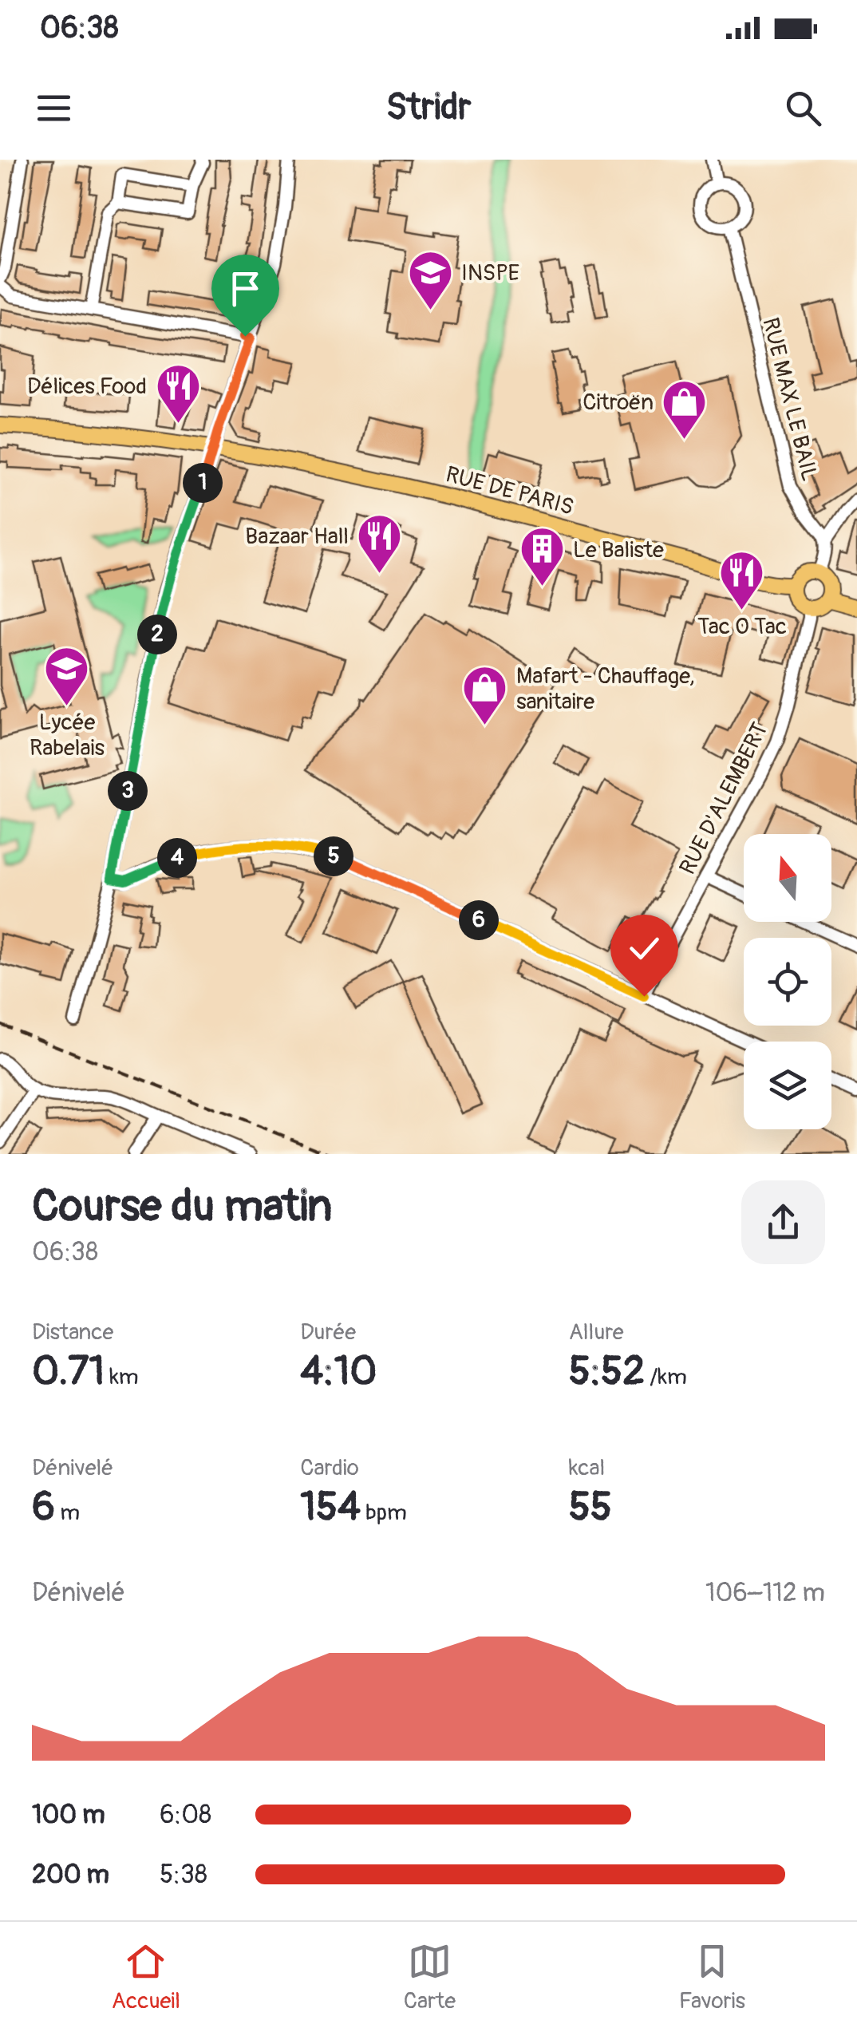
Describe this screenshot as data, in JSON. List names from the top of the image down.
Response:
{
  "streets": {
    "main road": ["RUE DE PARIS"],
    "street": ["RUE MAX LE BAIL", "RUE D'ALEMBERT"]
  },
  "crossings": [
    ["RUE DE PARIS", "RUE D'ALEMBERT"]
  ],
  "places": {
    "school or university": ["INSPE", "Lycée Rabelais"],
    "restaurant": ["Délices Food", "Bazaar Hall", "Tac O Tac"],
    "shop": ["Citroën", "Mafart - Chauffage, sanitaire"],
    "building": ["Le Baliste"]
  },
  "north": "top",
  "page": {
    "status": "06:38",
    "header": "Stridr",
    "pins": [
      "1",
      "2",
      "3",
      "5",
      "4",
      "6"
    ],
    "heading": ["Course du matin", "06:38"],
    "stats": [
      ["Distance", "0.71 km"],
      ["Durée", "4:10"],
      ["Allure", "5:52 /km"],
      ["Dénivelé", "6 m"],
      ["Cardio", "154 bpm"],
      ["kcal", "55"]
    ],
    "chart": ["Dénivelé", "106–112 m"],
    "list": [
      {
        "name": "100 m",
        "note": "6:08"
      },
      {
        "name": "200 m",
        "note": "5:38"
      }
    ],
    "tabs": ["Accueil", "Carte", "Favoris"]
  }
}
